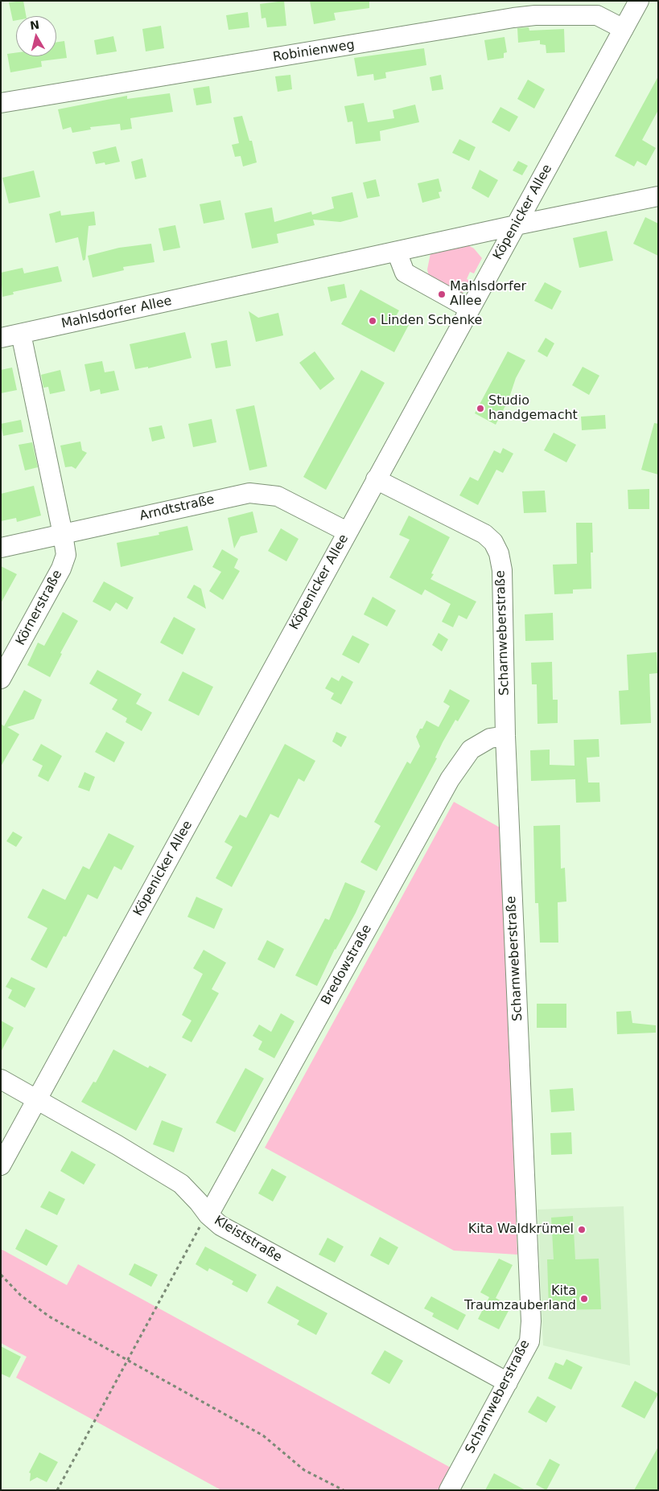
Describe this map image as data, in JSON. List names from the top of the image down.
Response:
{
  "streets": {
    "street": [
      "Robinienweg",
      "Köpenicker Allee",
      "Mahlsdorfer Allee",
      "Arndtstraße",
      "Körnerstraße",
      "Scharnweberstraße",
      "Bredowstraße",
      "Kleiststraße"
    ]
  },
  "crossings": [
    ["Robinienweg", "Köpenicker Allee"],
    ["Köpenicker Allee", "Mahlsdorfer Allee"],
    ["Köpenicker Allee", "Arndtstraße"],
    ["Köpenicker Allee", "Scharnweberstraße"],
    ["Köpenicker Allee", "Kleiststraße"],
    ["Mahlsdorfer Allee", "Körnerstraße"],
    ["Arndtstraße", "Körnerstraße"],
    ["Scharnweberstraße", "Bredowstraße"],
    ["Scharnweberstraße", "Kleiststraße"],
    ["Bredowstraße", "Kleiststraße"]
  ],
  "places": [
    "Mahlsdorfer Allee",
    "Linden Schenke",
    "Studio handgemacht",
    "Kita Waldkrümel",
    "Kita Traumzauberland"
  ],
  "north": "top"
}
